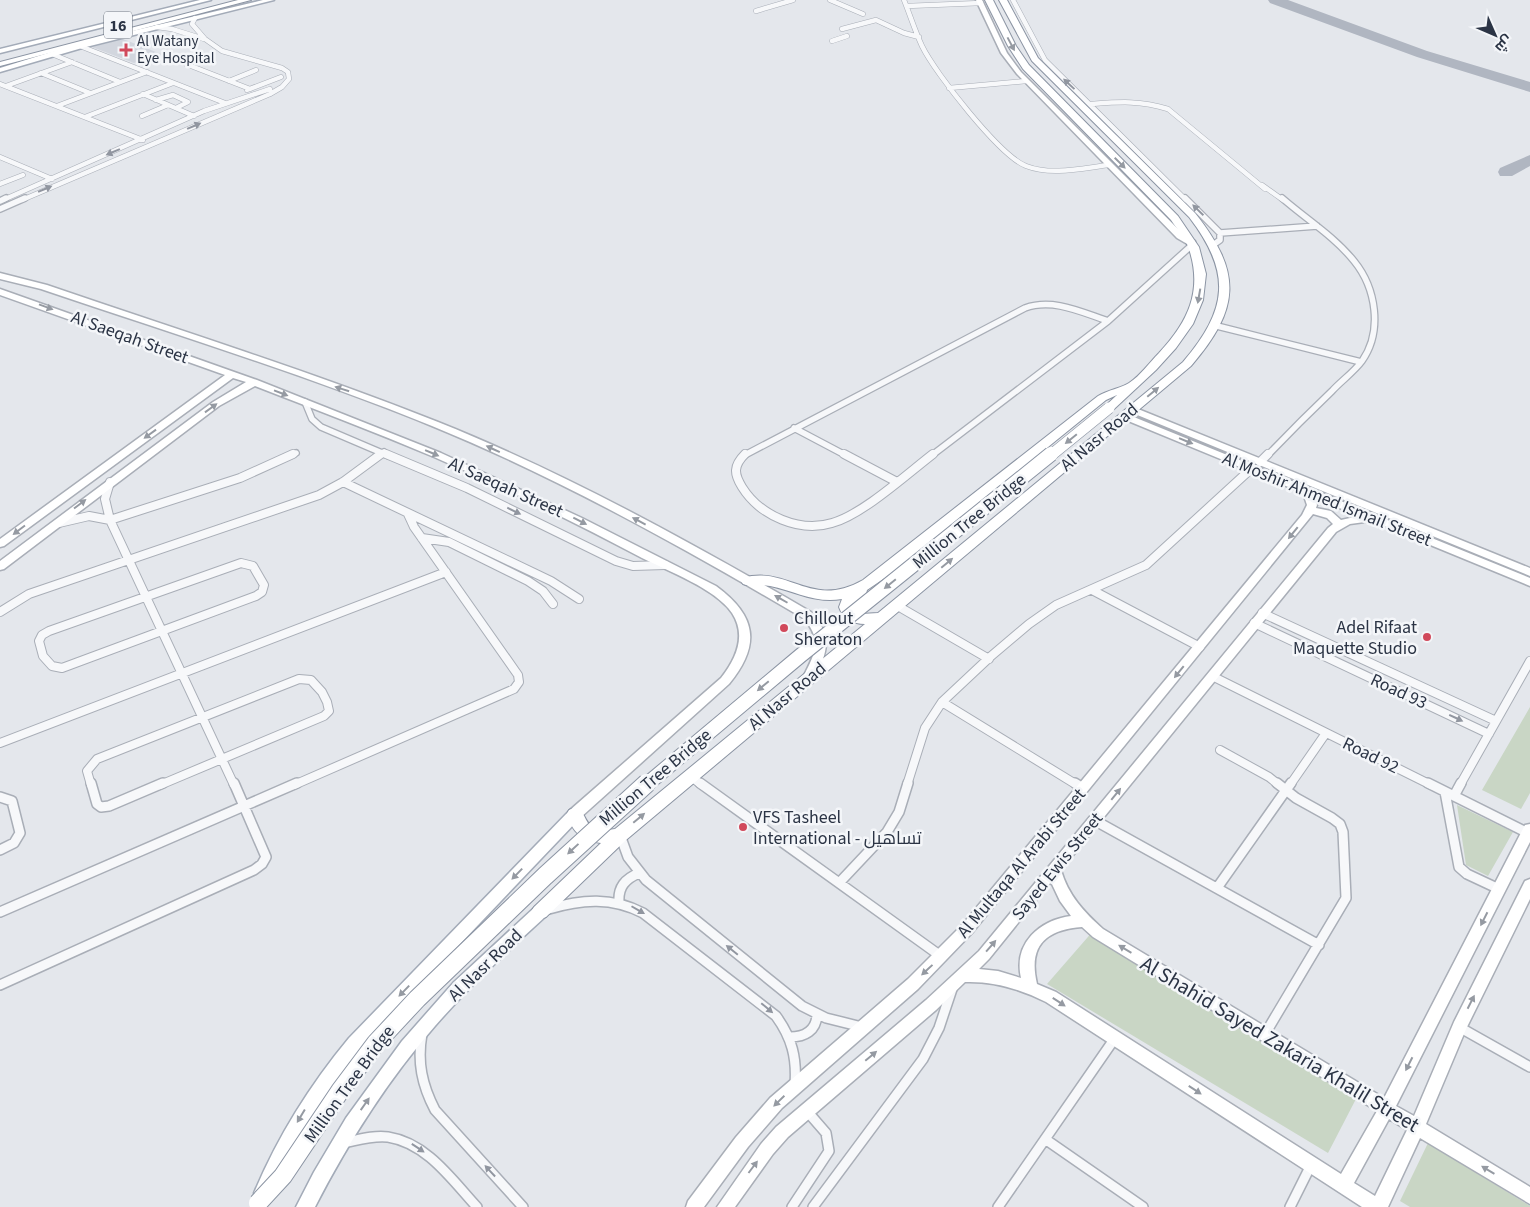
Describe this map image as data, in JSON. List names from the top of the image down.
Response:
{
  "streets": {
    "highway": ["16", "Al Nasr Road", "Million Tree Bridge"],
    "street": [
      "Al Saeqah Street",
      "Al Moshir Ahmed Ismail Street",
      "Road 93",
      "Road 92",
      "Al Multaqa Al Arabi Street",
      "Sayed Ewis Street",
      "Al Shahid Sayed Zakaria Khalil Street"
    ]
  },
  "crossings": [
    ["Al Saeqah Street", "Al Nasr Road"],
    ["Al Nasr Road", "Al Moshir Ahmed Ismail Street"],
    ["Al Nasr Road", "Million Tree Bridge"],
    ["Road 93", "Sayed Ewis Street"],
    ["Road 92", "Sayed Ewis Street"],
    ["Sayed Ewis Street", "Al Shahid Sayed Zakaria Khalil Street"]
  ],
  "one_way": ["Million Tree Bridge"],
  "places": {
    "health": ["Al Watany Eye Hospital"],
    "other": ["Chillout Sheraton", "Adel Rifaat Maquette Studio", "VFS Tasheel International - تساهيل"]
  },
  "north": "bottom right"
}
